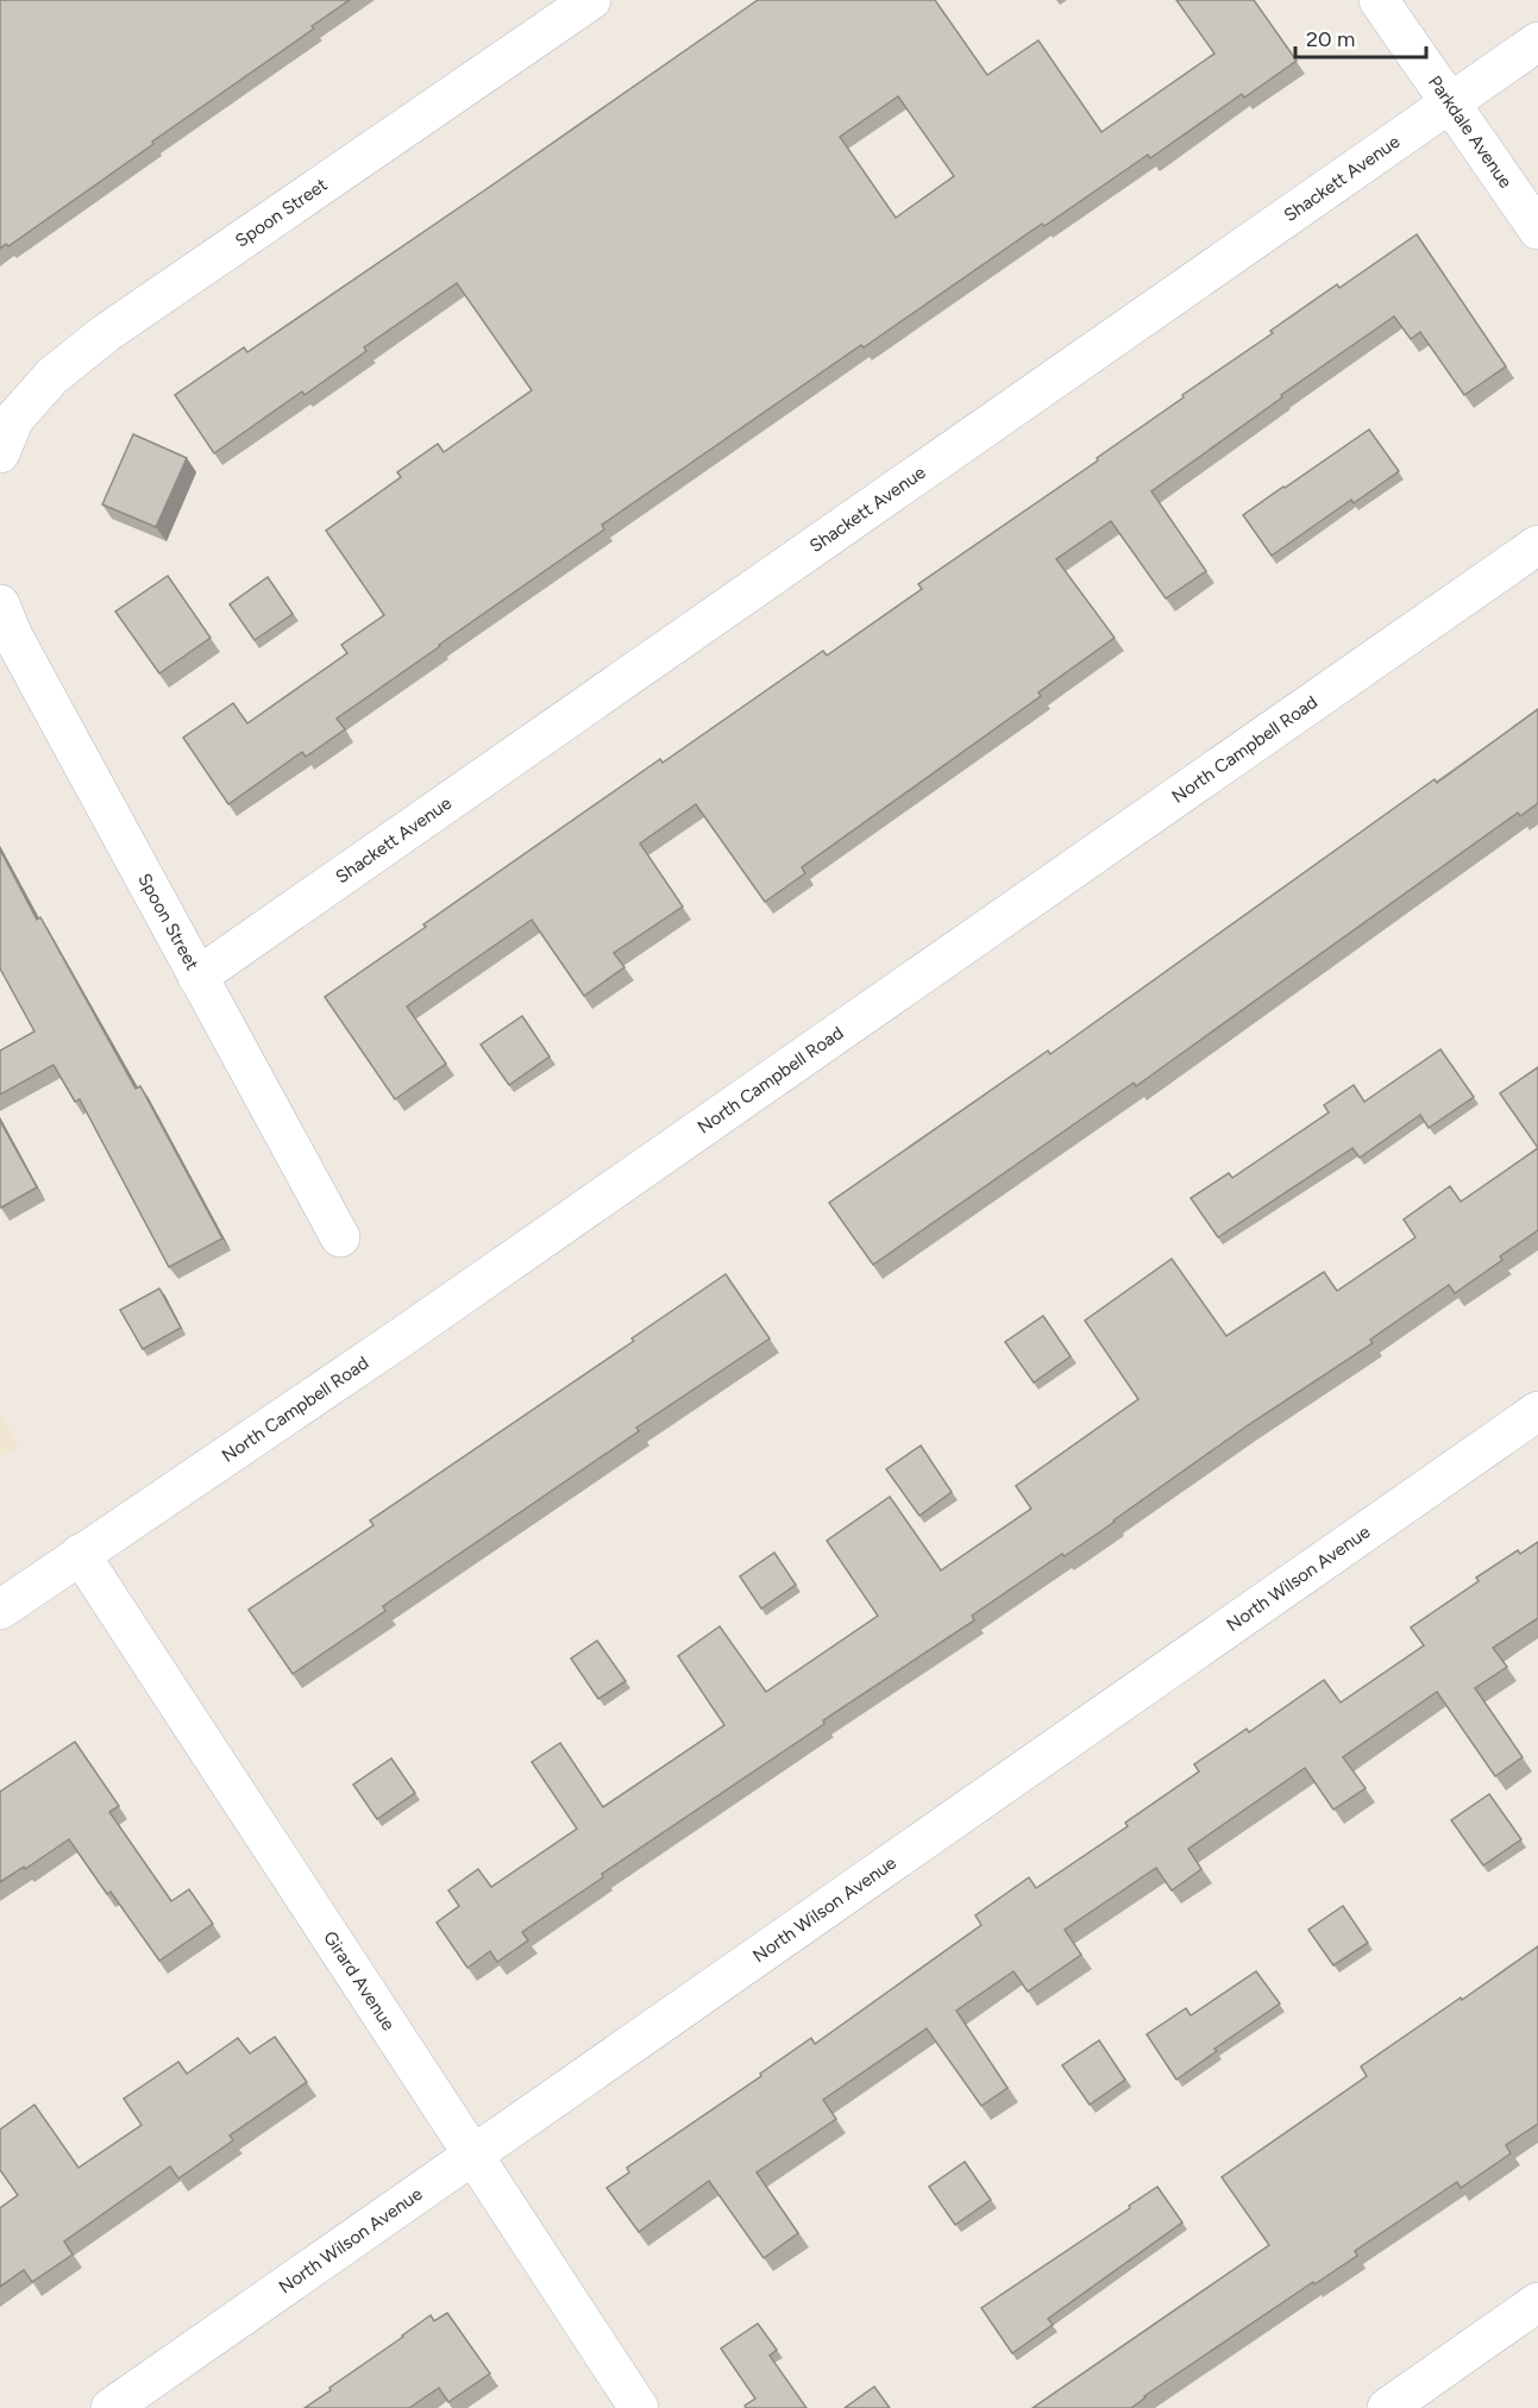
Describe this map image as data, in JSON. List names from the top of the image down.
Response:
{
  "streets": {
    "street": [
      "Parkdale Avenue",
      "Shackett Avenue",
      "Spoon Street",
      "North Campbell Road",
      "North Wilson Avenue",
      "Girard Avenue"
    ]
  },
  "crossings": [
    ["Parkdale Avenue", "Shackett Avenue"],
    ["Shackett Avenue", "Spoon Street"],
    ["North Campbell Road", "Girard Avenue"],
    ["North Wilson Avenue", "Girard Avenue"]
  ],
  "scale_bar": "20 m"
}
